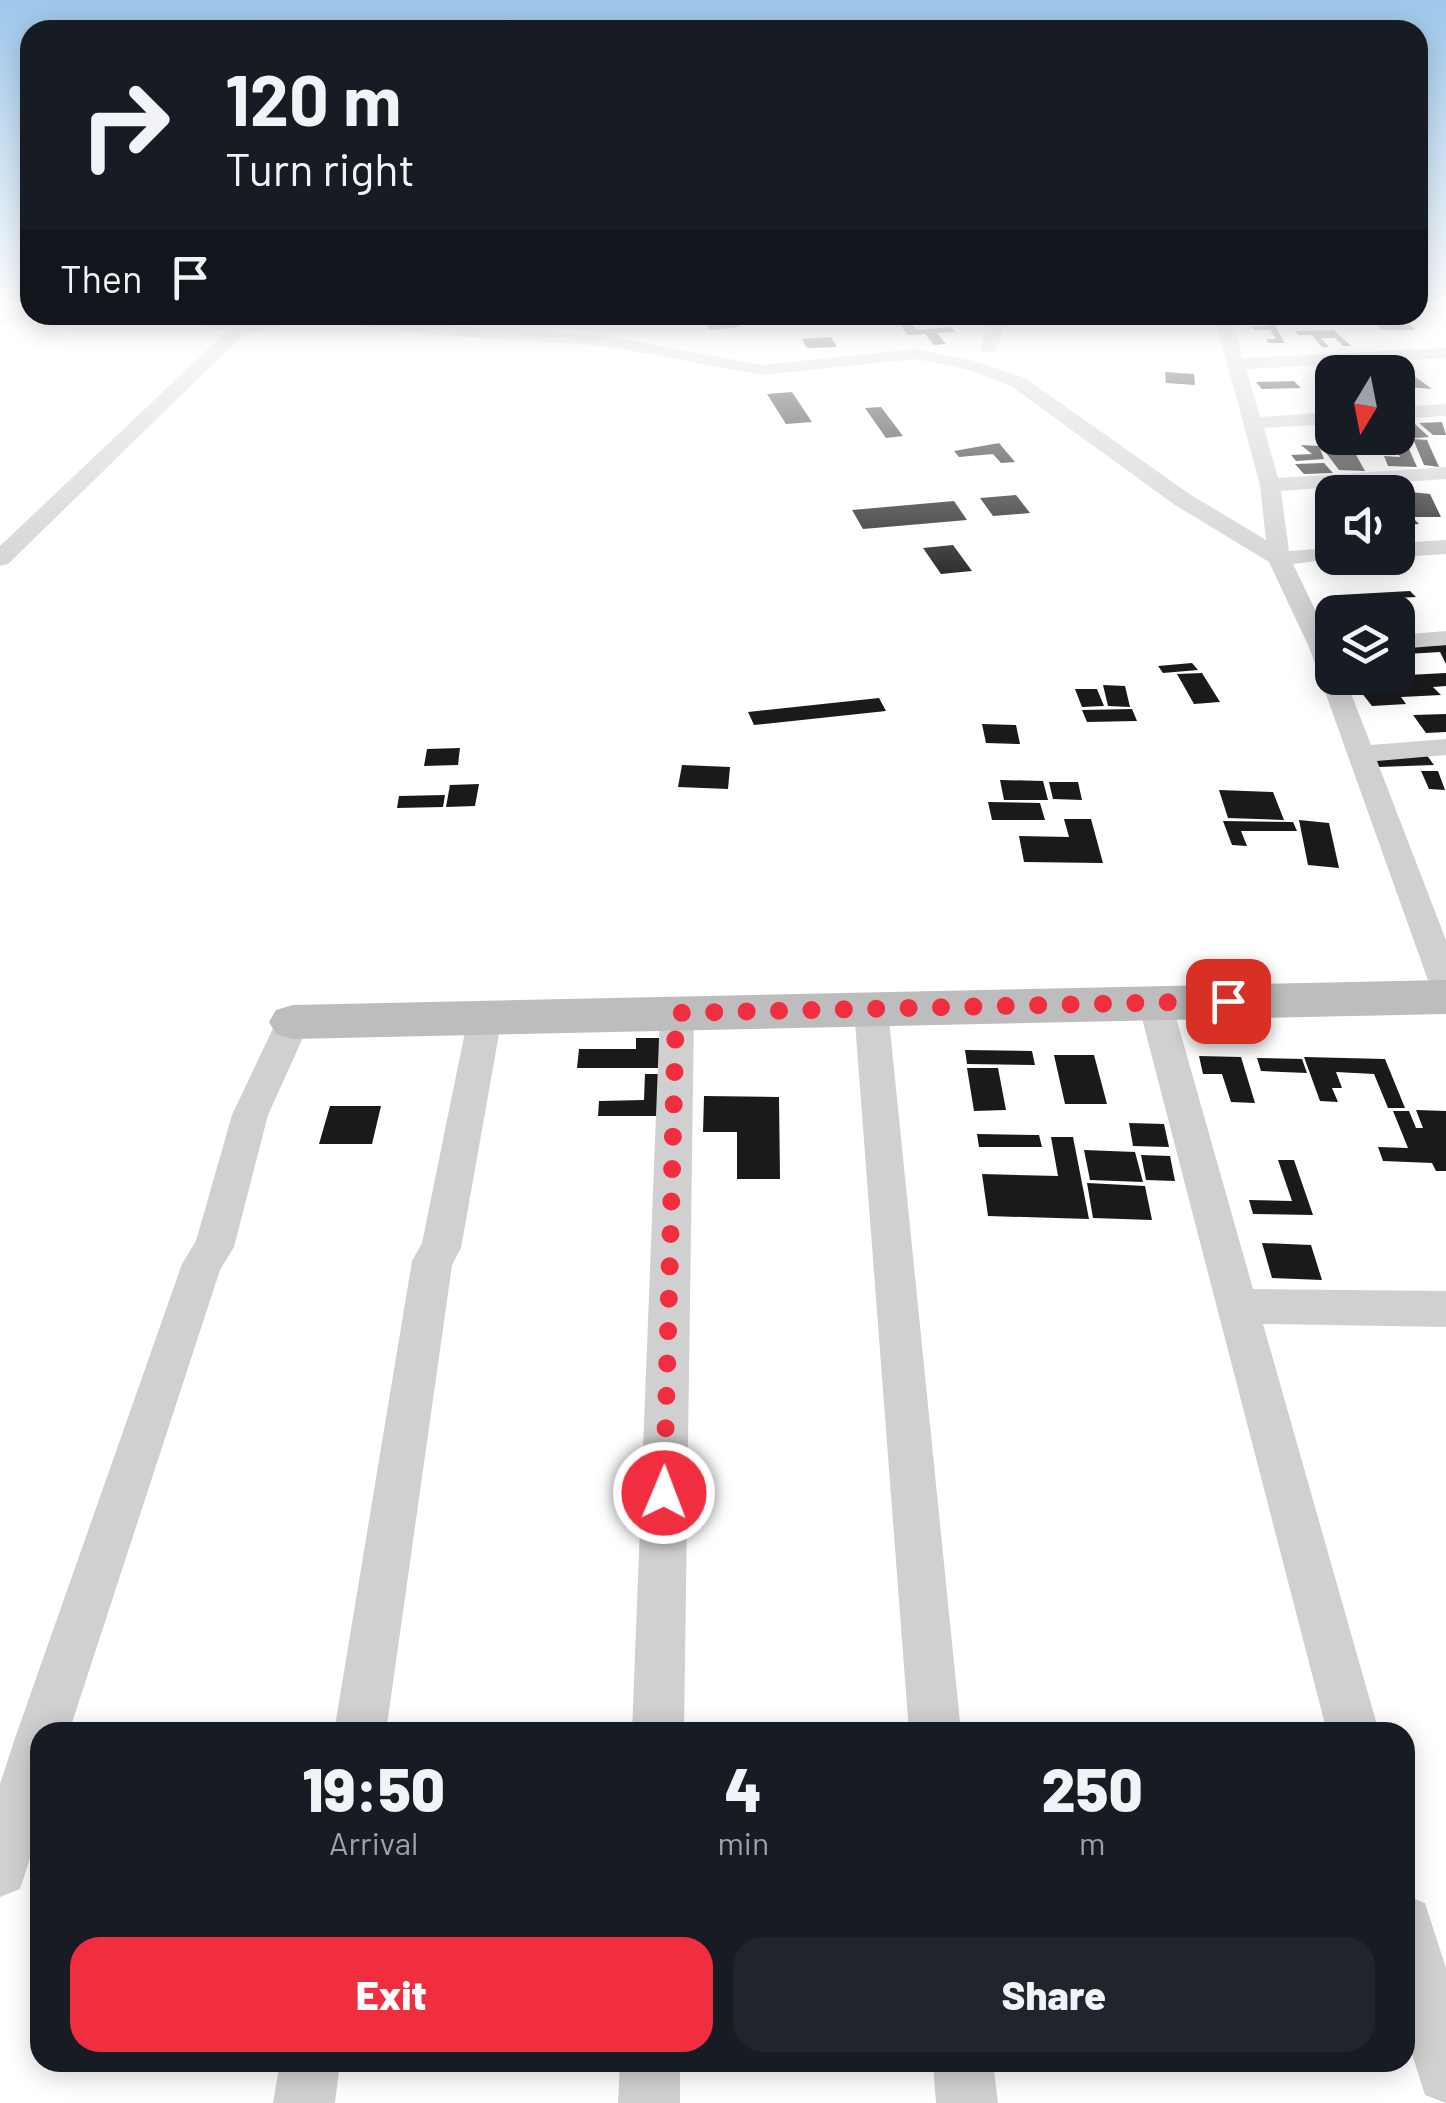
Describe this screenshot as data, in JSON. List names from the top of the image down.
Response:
{
  "north": "bottom",
  "page": {
    "turn": ["120 m", "Turn right"],
    "then": "Then",
    "eta": [
      "19:50",
      "Arrival",
      "4",
      "min",
      "250",
      "m"
    ],
    "buttons": ["Exit", "Share"]
  }
}
